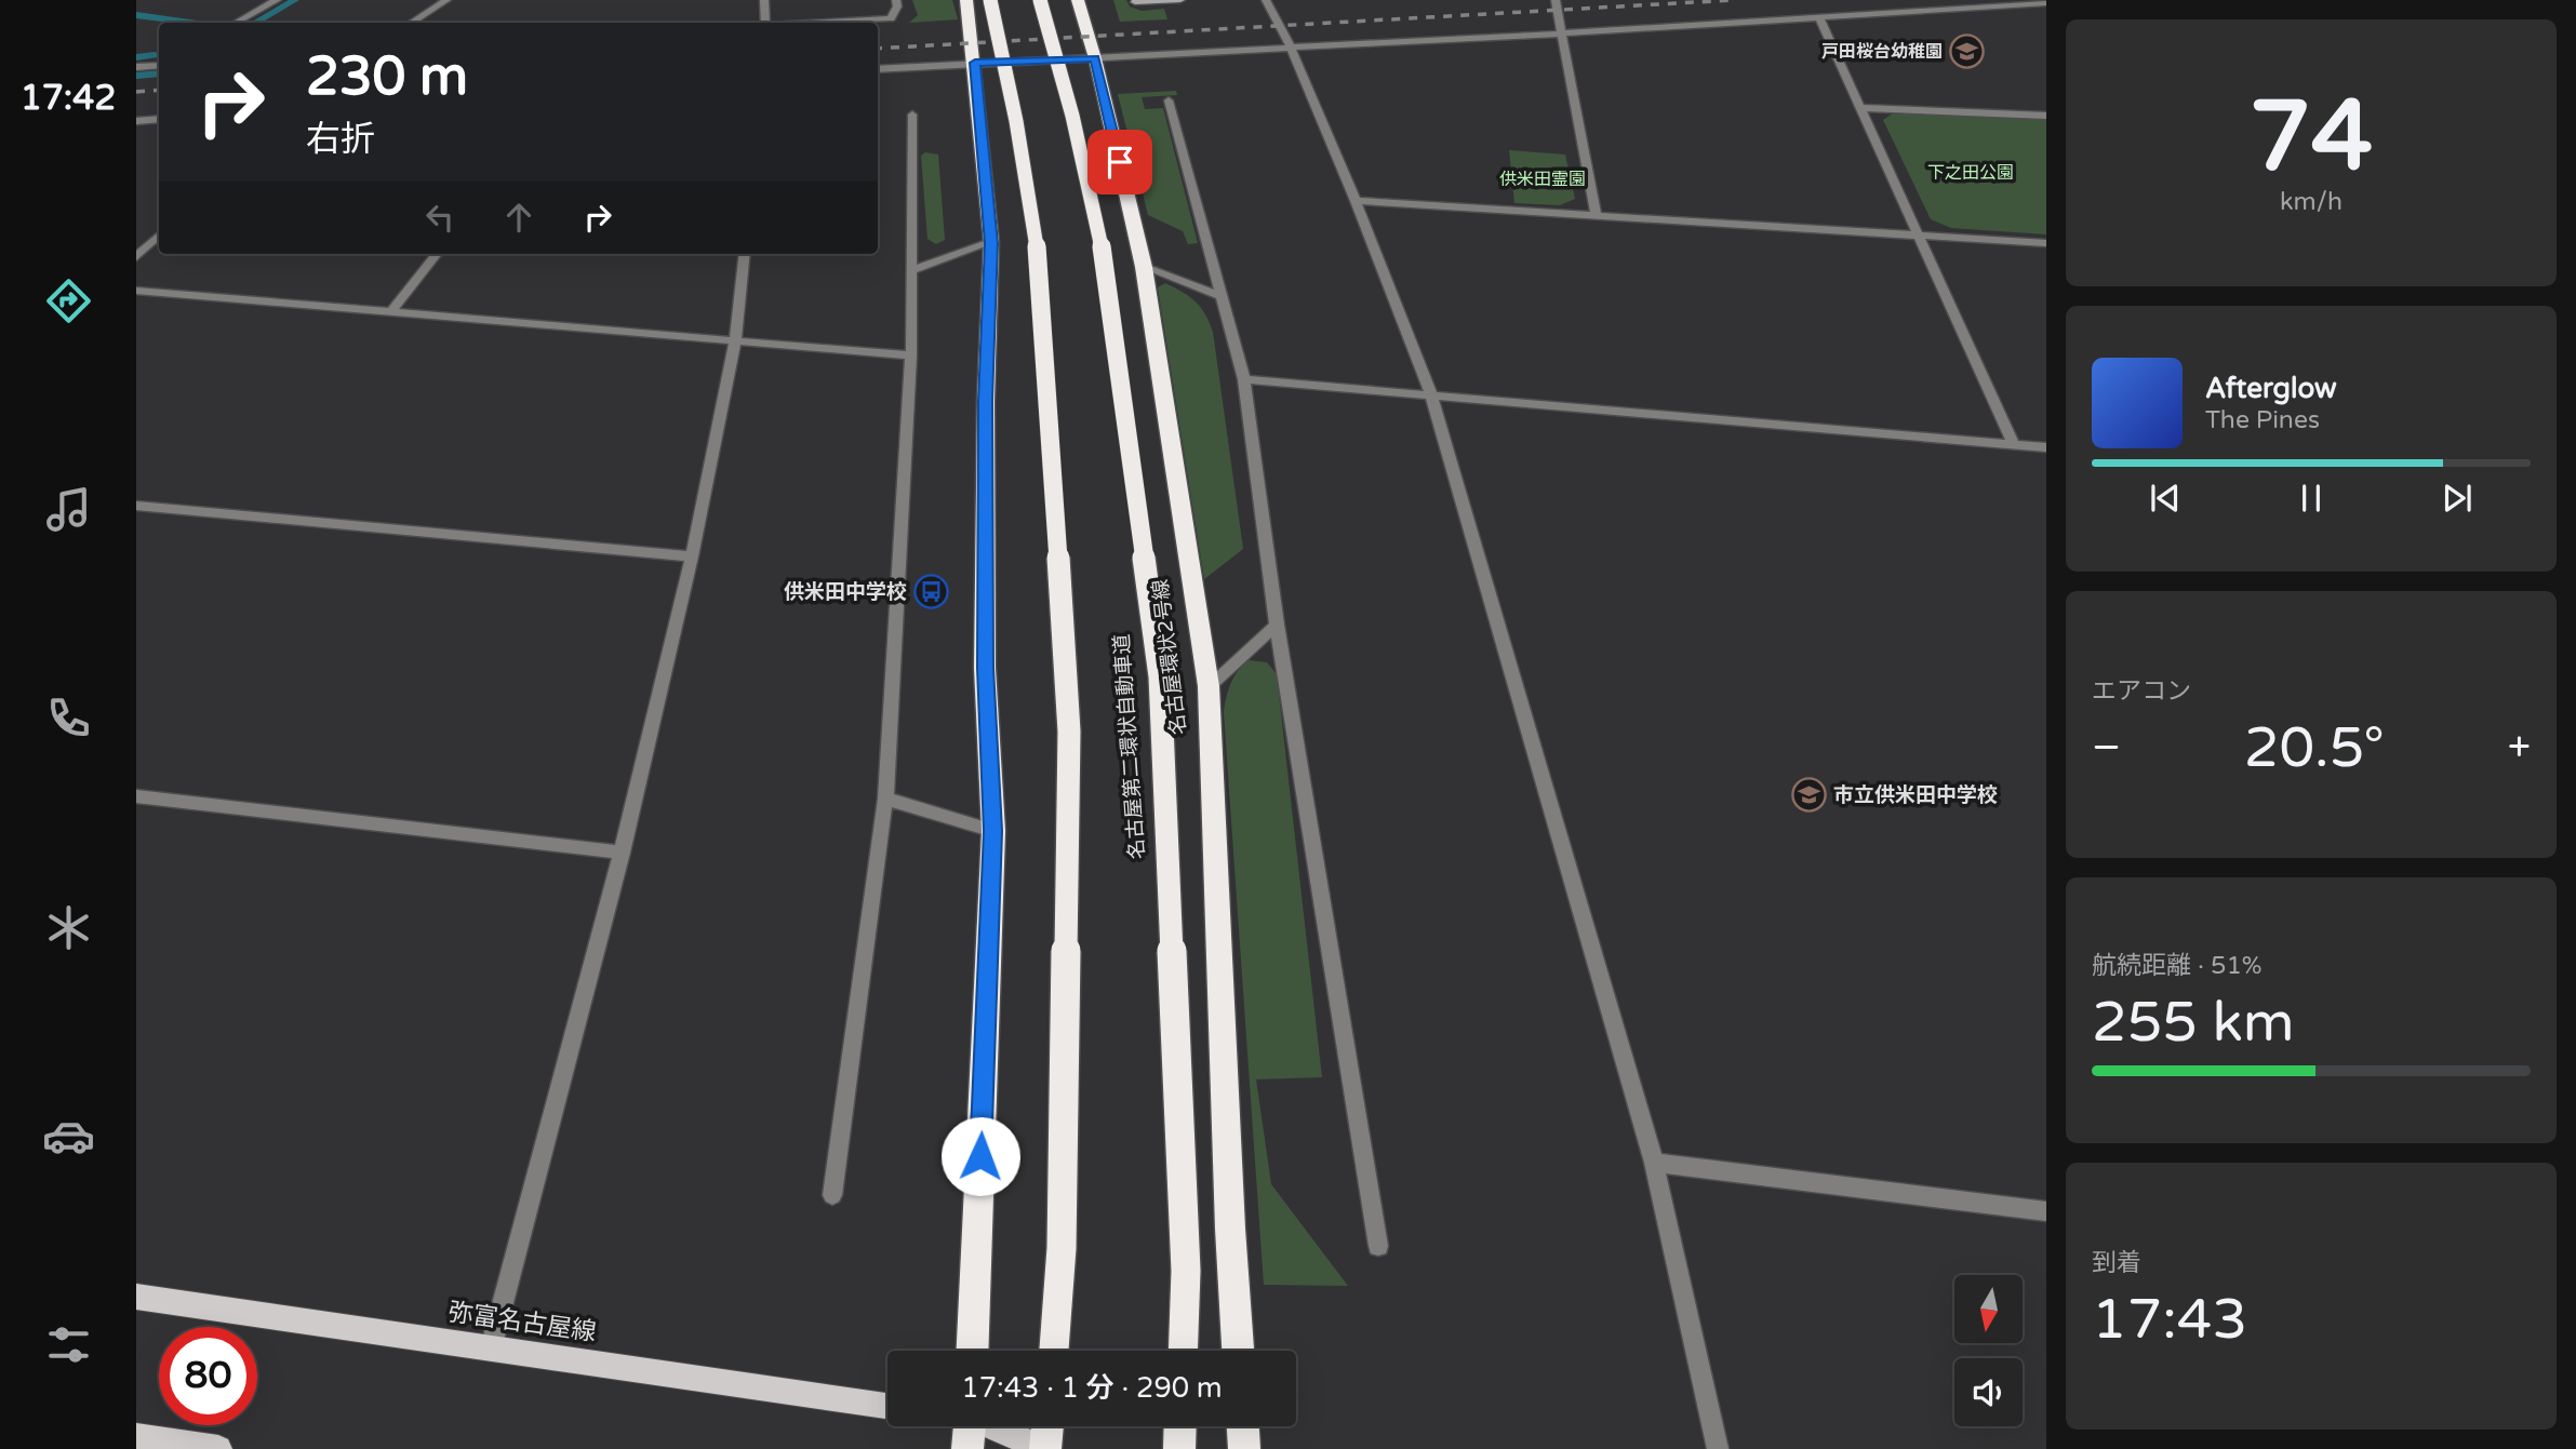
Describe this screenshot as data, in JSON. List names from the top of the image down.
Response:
{
  "streets": {
    "highway": ["名古屋環状2号線", "名古屋第二環状自動車道"],
    "main road": ["弥富名古屋線"]
  },
  "parks": ["下之田公園", "供米田霊園"],
  "places": {
    "school or university": ["戸田桜台幼稚園", "市立供米田中学校"],
    "bus stop": ["供米田中学校"]
  },
  "north": "bottom",
  "page": {
    "tabs": "17:42",
    "tile": [
      ["74", "km/h"],
      "エアコン",
      ["航続距離 · 51%", "255 km"],
      ["到着", "17:43"]
    ],
    "turn": ["230 m", "右折"],
    "song": ["Afterglow", "The Pines"],
    "heat": ["−", "20.5°", "+"],
    "limit": "80",
    "trip": "17:43 · 1 分 · 290 m"
  }
}
